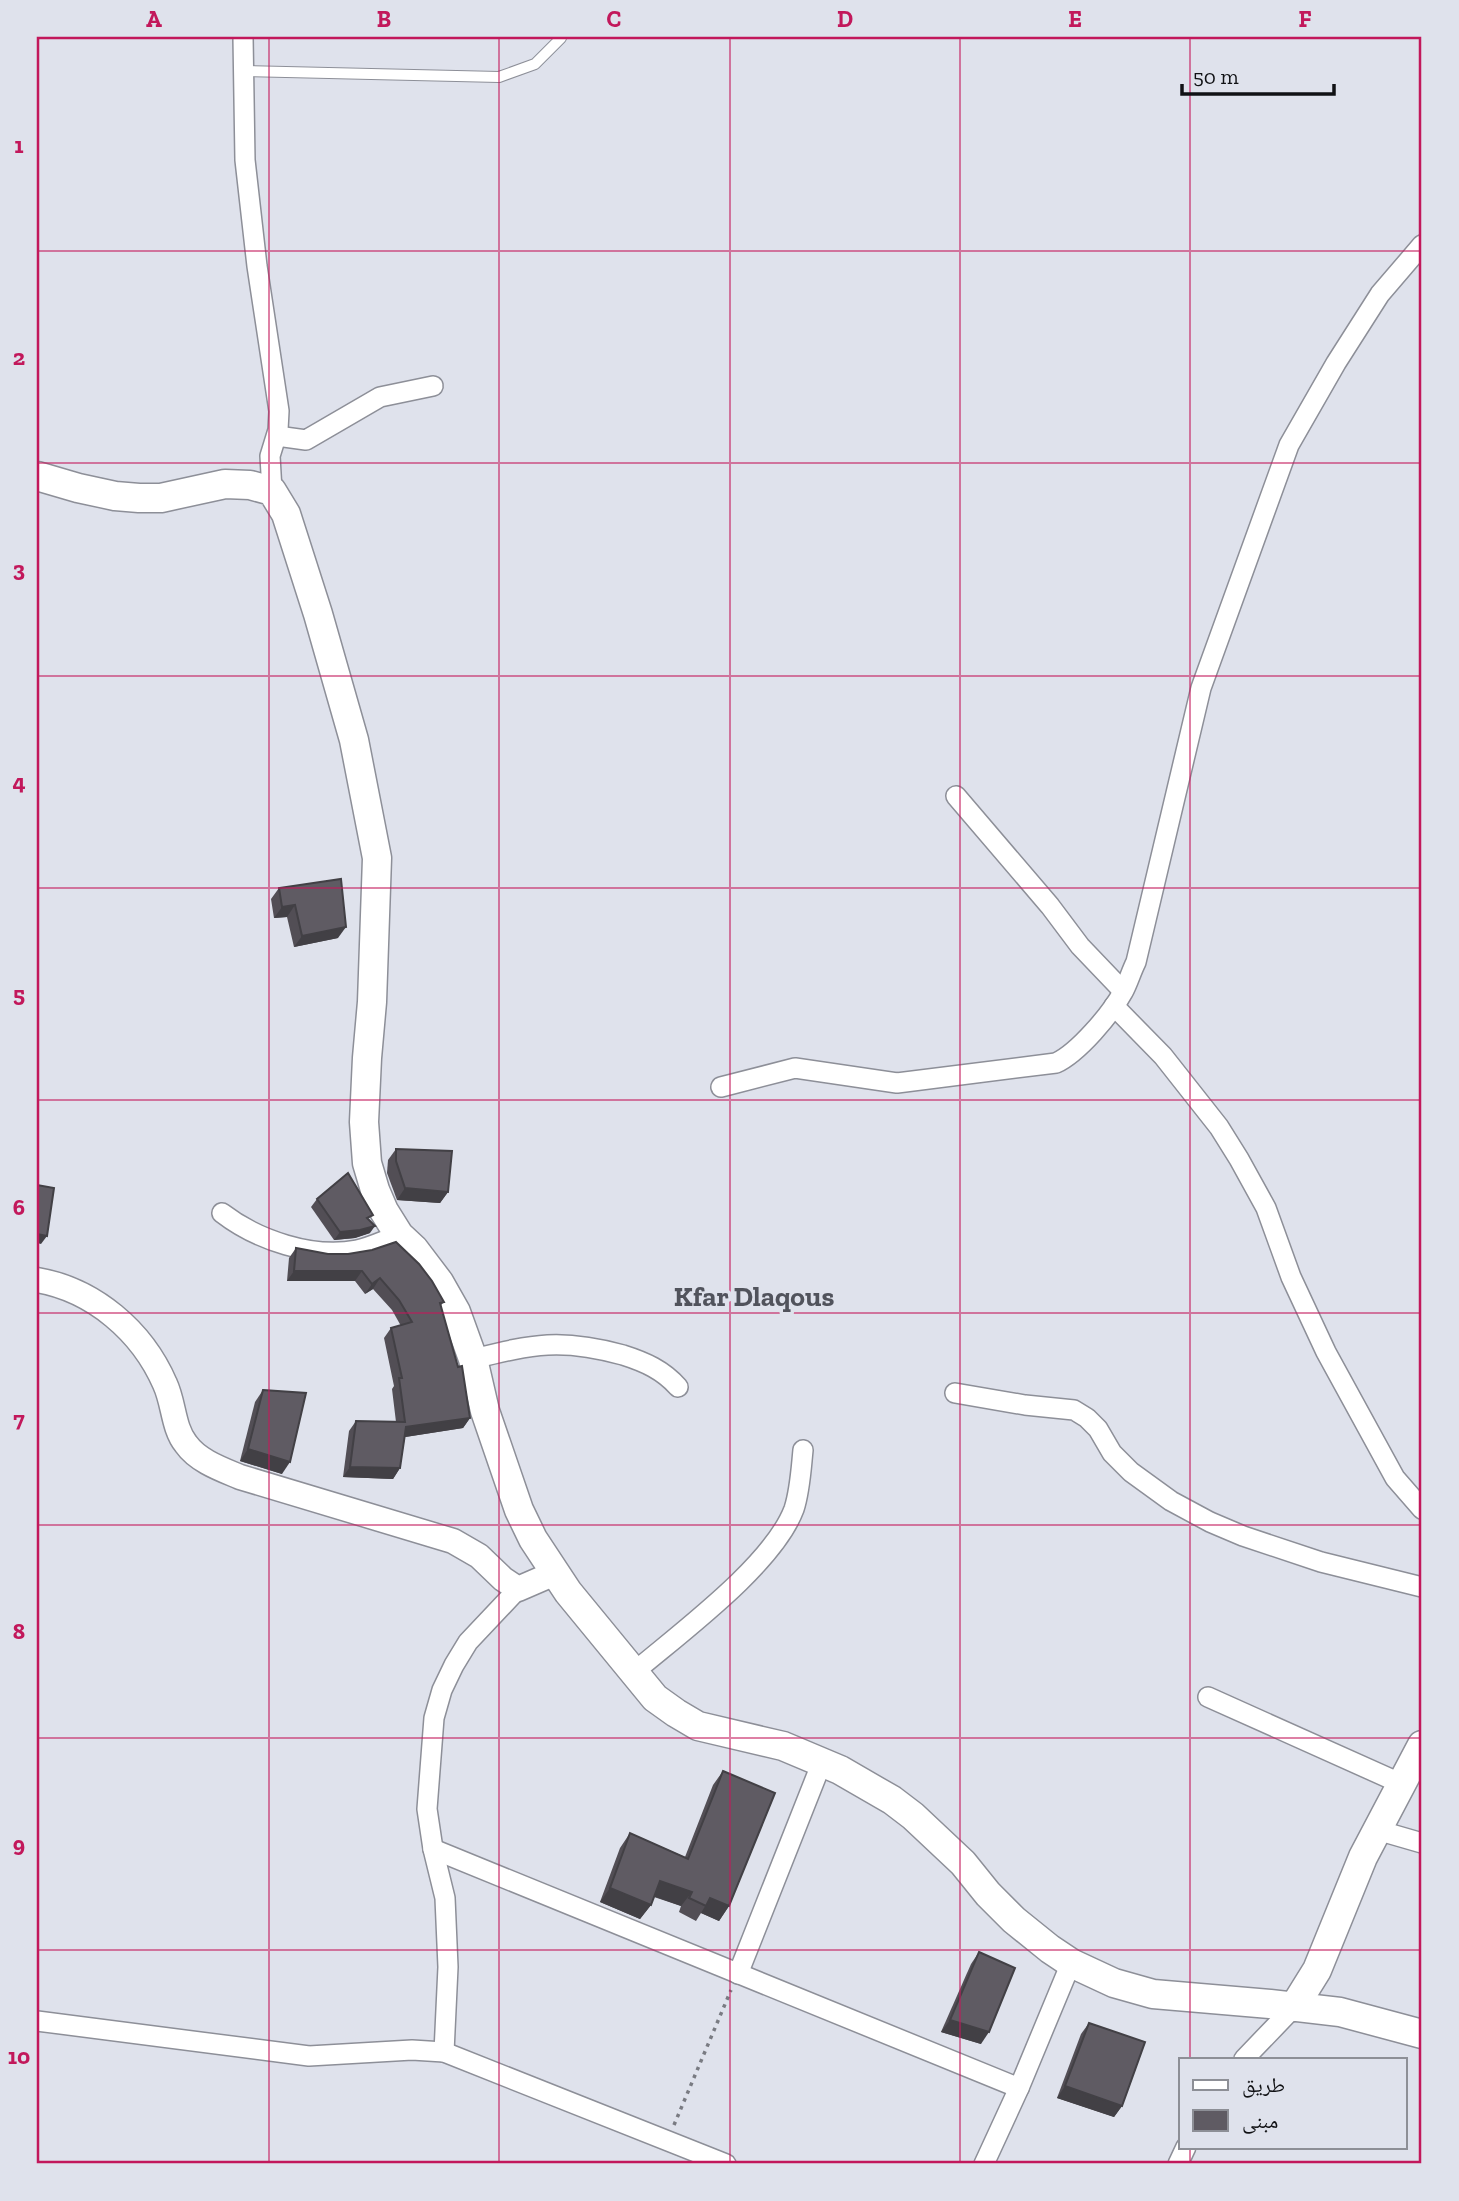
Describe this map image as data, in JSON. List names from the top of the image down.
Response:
{
  "districts": ["Kfar Dlaqous"],
  "legend": ["طريق", "مبنى"],
  "scale_bar": "50 m",
  "grid": {
    "columns": [
      "A",
      "B",
      "C",
      "D",
      "E",
      "F"
    ],
    "rows": [
      "1",
      "2",
      "3",
      "4",
      "5",
      "6",
      "7",
      "8",
      "9",
      "10"
    ]
  }
}
